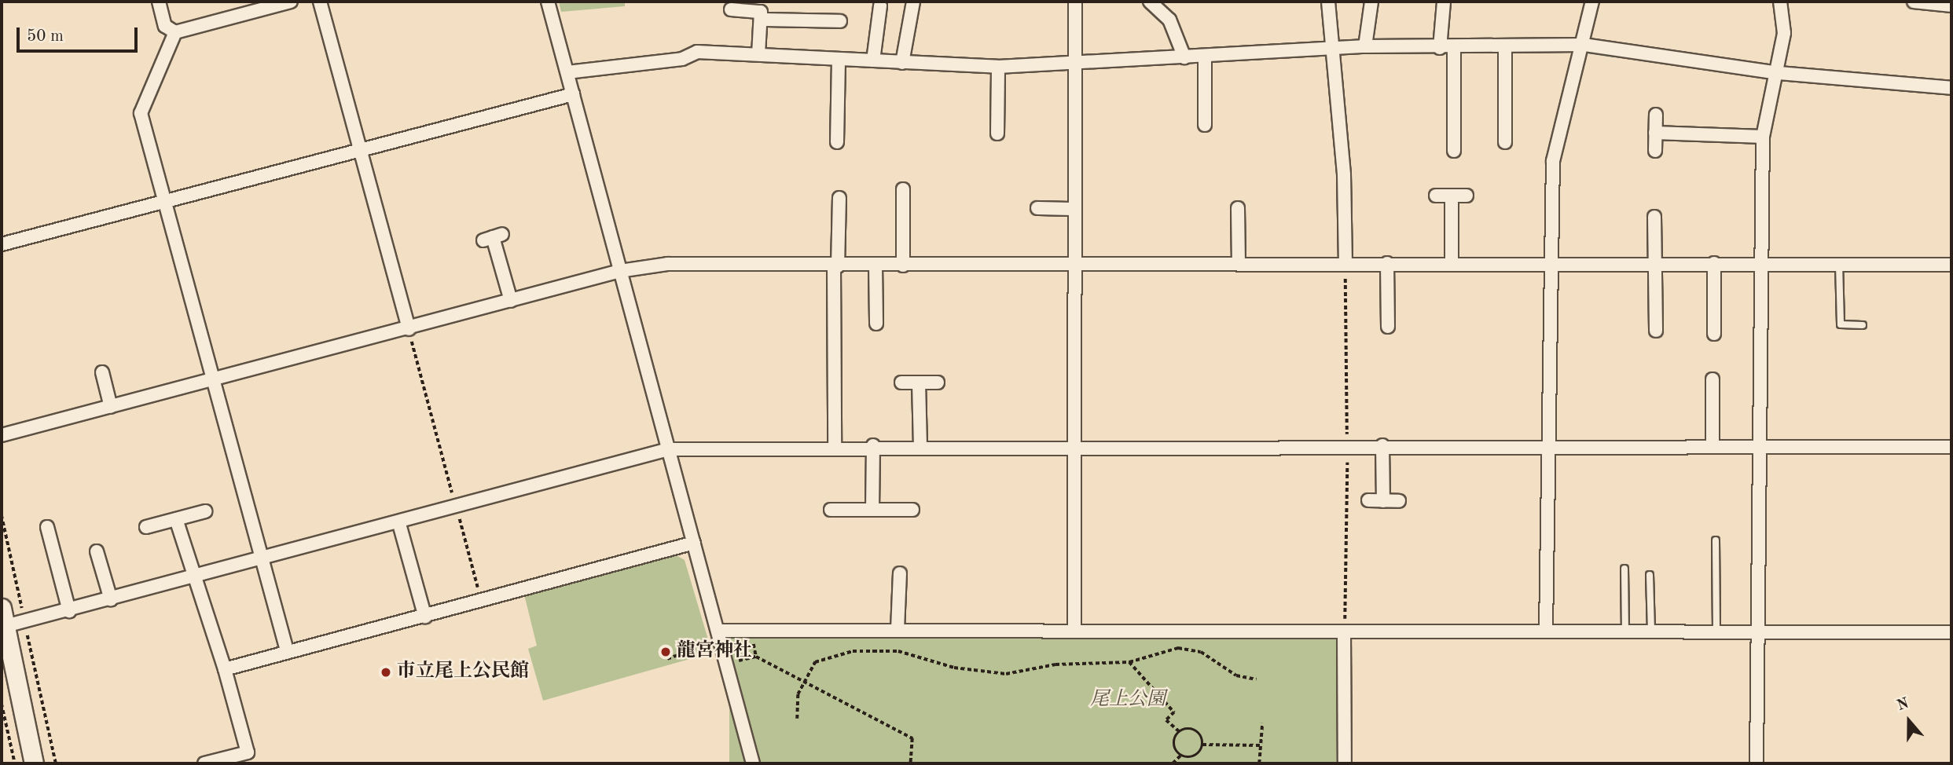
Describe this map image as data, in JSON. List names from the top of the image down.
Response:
{
  "parks": ["尾上公園"],
  "places": ["龍宮神社", "市立尾上公民館"],
  "scale_bar": "50 m",
  "north": "top"
}
